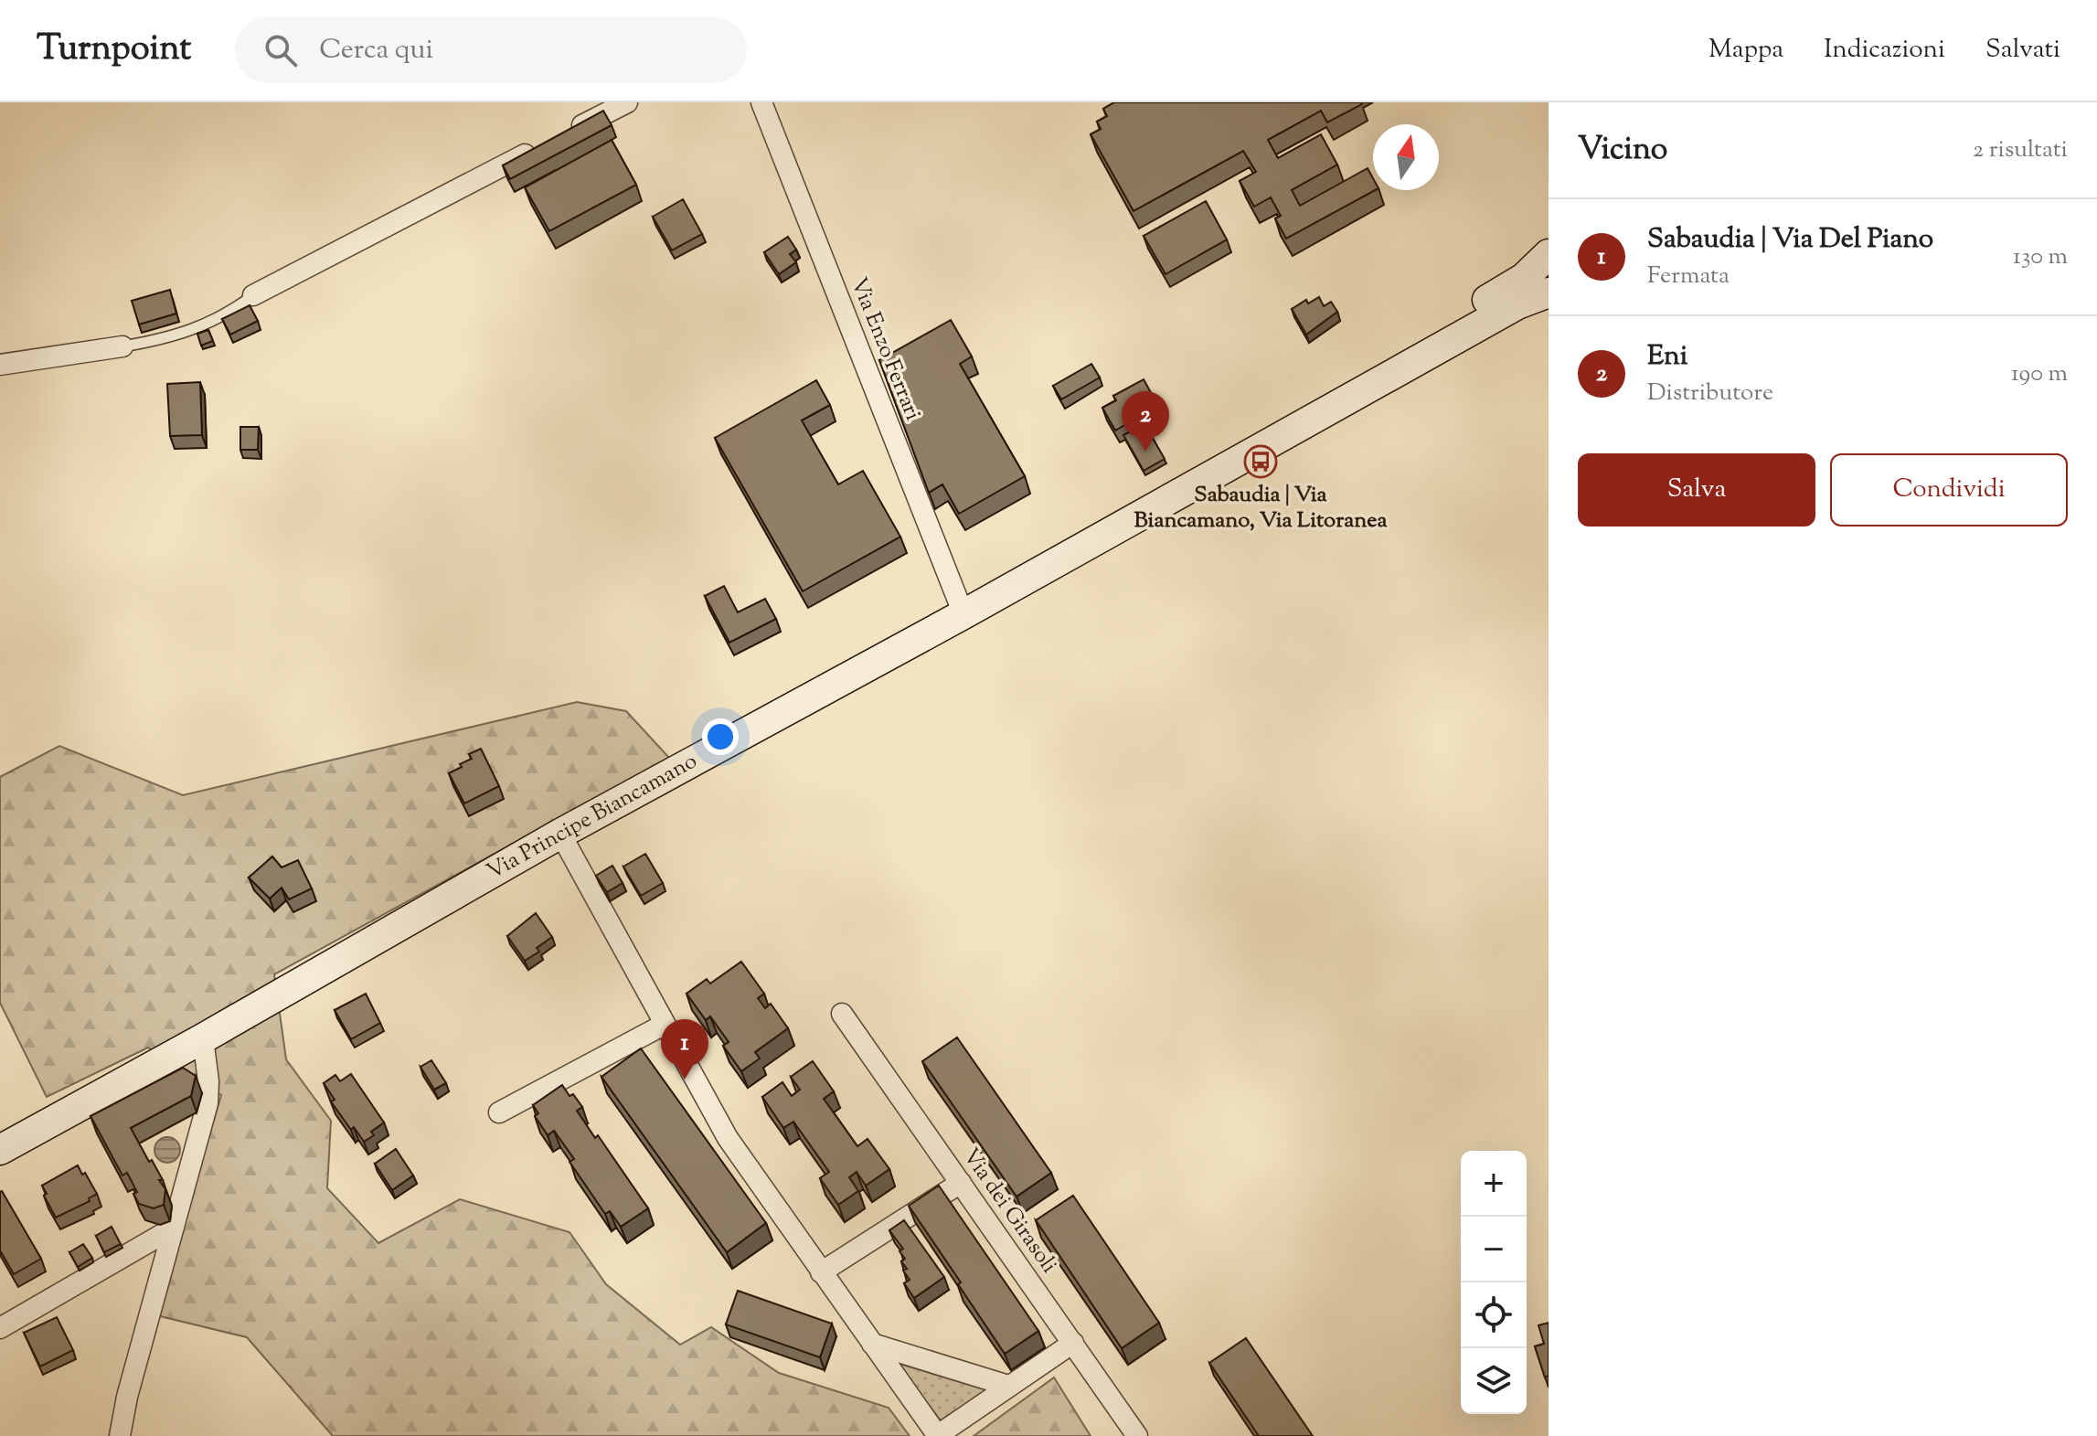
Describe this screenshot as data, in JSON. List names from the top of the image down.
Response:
{
  "streets": {
    "street": ["Via Enzo Ferrari", "Via Principe Biancamano", "Via dei Girasoli"]
  },
  "crossings": [
    ["Via Enzo Ferrari", "Via Principe Biancamano"]
  ],
  "places": {
    "bus stop": ["Sabaudia | Via Biancamano, Via Litoranea"]
  },
  "north": "top",
  "page": {
    "header": "Turnpoint",
    "search": "Cerca qui",
    "nav": ["Mappa", "Indicazioni", "Salvati"],
    "heading": ["Vicino", "2 risultati"],
    "list": [
      {
        "mark": "1",
        "name": "Sabaudia | Via Del Piano",
        "note": "Fermata",
        "value": "130 m"
      },
      {
        "mark": "2",
        "name": "Eni",
        "note": "Distributore",
        "value": "190 m"
      }
    ],
    "pins": ["2", "1"],
    "buttons": ["Salva", "Condividi"],
    "map_buttons": ["+", "−"]
  }
}
